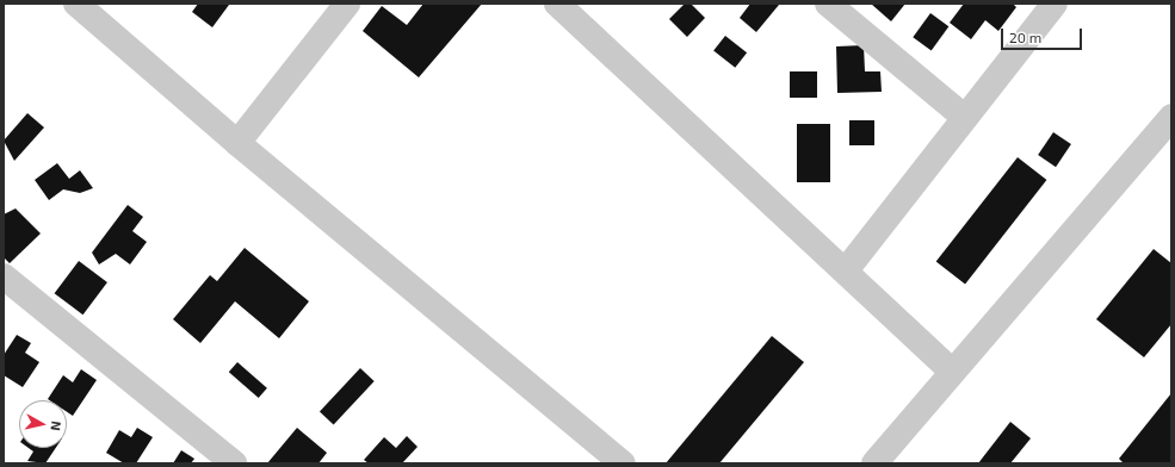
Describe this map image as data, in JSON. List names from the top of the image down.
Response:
{
  "scale_bar": "20 m",
  "north": "right"
}
